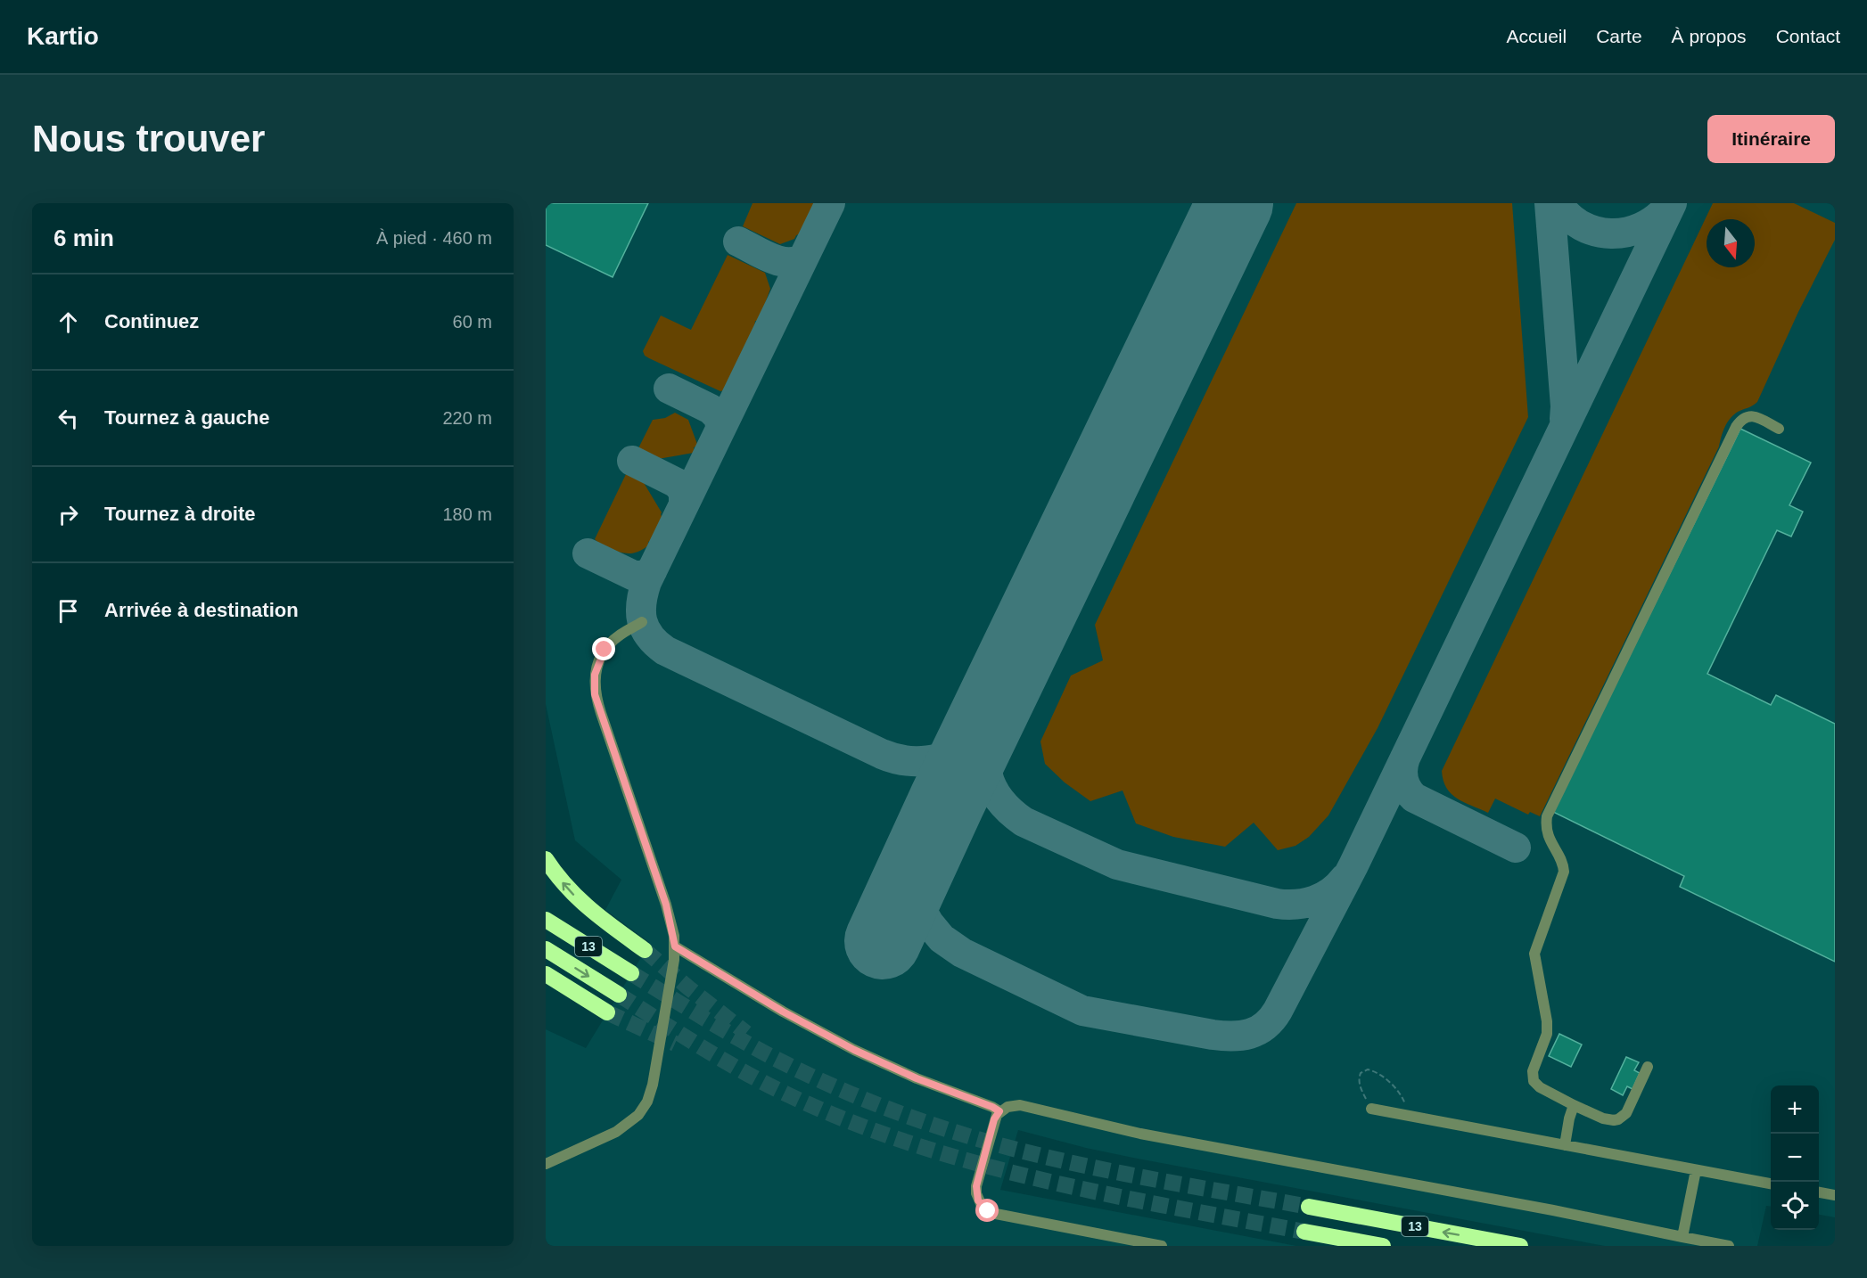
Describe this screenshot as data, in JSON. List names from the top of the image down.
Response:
{
  "streets": {
    "highway": ["13"]
  },
  "north": "bottom",
  "page": {
    "header": "Kartio",
    "nav": [
      "Accueil",
      "Carte",
      "À propos",
      "Contact"
    ],
    "buttons": "Itinéraire",
    "title": "Nous trouver",
    "heading": ["6 min", "À pied · 460 m"],
    "list": [
      ["Continuez", "60 m"],
      ["Tournez à gauche", "220 m"],
      ["Tournez à droite", "180 m"],
      "Arrivée à destination"
    ],
    "map_buttons": ["+", "−"]
  }
}
